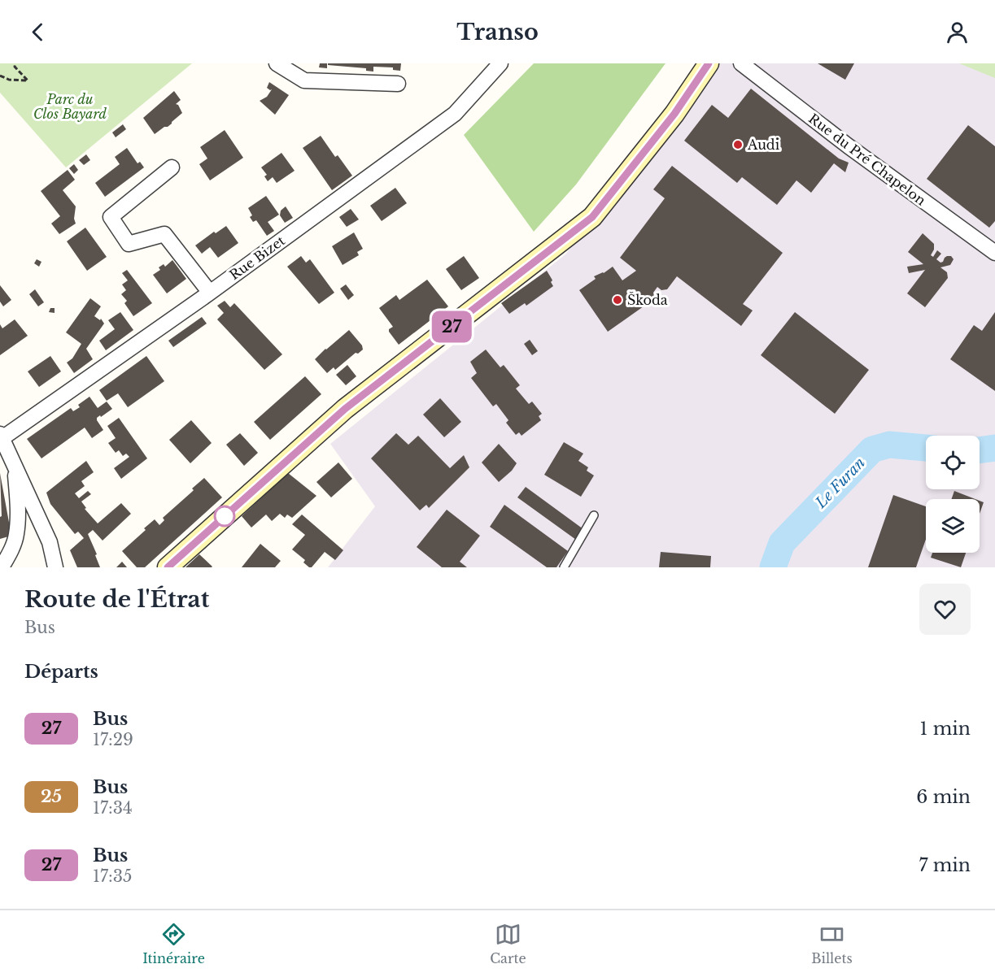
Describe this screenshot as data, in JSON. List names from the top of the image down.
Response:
{
  "streets": {
    "street": ["Rue du Pré Chapelon", "Rue Bizet"]
  },
  "water": ["Le Furan"],
  "parks": ["Parc du Clos Bayard"],
  "places": ["Audi", "Škoda"],
  "lines": ["bus line 27"],
  "page": {
    "header": "Transo",
    "on_map": "27",
    "heading": [
      ["Route de l'Étrat", "Bus"],
      "Départs"
    ],
    "list": [
      {
        "mark": "27",
        "name": "Bus",
        "note": "17:29",
        "value": "1 min"
      },
      {
        "mark": "25",
        "name": "Bus",
        "note": "17:34",
        "value": "6 min"
      },
      {
        "mark": "27",
        "name": "Bus",
        "note": "17:35",
        "value": "7 min"
      }
    ],
    "tabs": ["Itinéraire", "Carte", "Billets"]
  }
}
